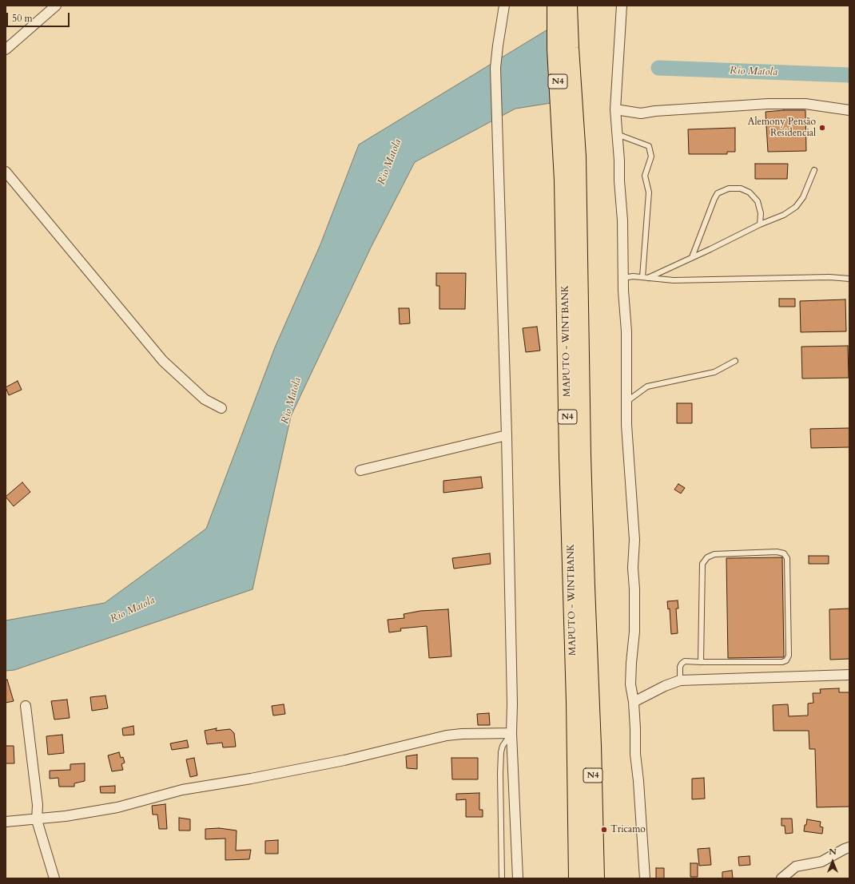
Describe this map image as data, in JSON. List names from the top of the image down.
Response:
{
  "streets": {
    "highway": ["N4", "MAPUTO - WINTBANK"]
  },
  "crossings": [
    ["N4", "MAPUTO - WINTBANK"]
  ],
  "water": ["Rio Matola"],
  "places": ["Alemony Pensão Residencial", "Tricamo"],
  "scale_bar": "50 m",
  "north": "top"
}
